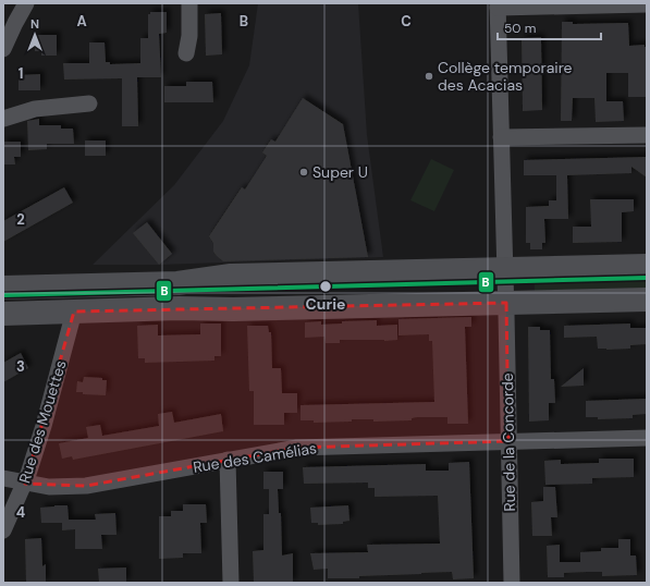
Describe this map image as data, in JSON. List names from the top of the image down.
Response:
{
  "streets": {
    "street": ["Rue des Mouettes", "Rue de la Concorde", "Rue des Camélias"]
  },
  "crossings": [
    ["Rue des Mouettes", "Rue des Camélias"],
    ["Rue de la Concorde", "Rue des Camélias"]
  ],
  "places": ["Collège temporaire des Acacias", "Super U", "Curie"],
  "lines": ["transit line B"],
  "scale_bar": "50 m",
  "north": "top",
  "grid": {
    "columns": ["A", "B", "C"],
    "rows": [
      "1",
      "2",
      "3",
      "4"
    ]
  }
}
